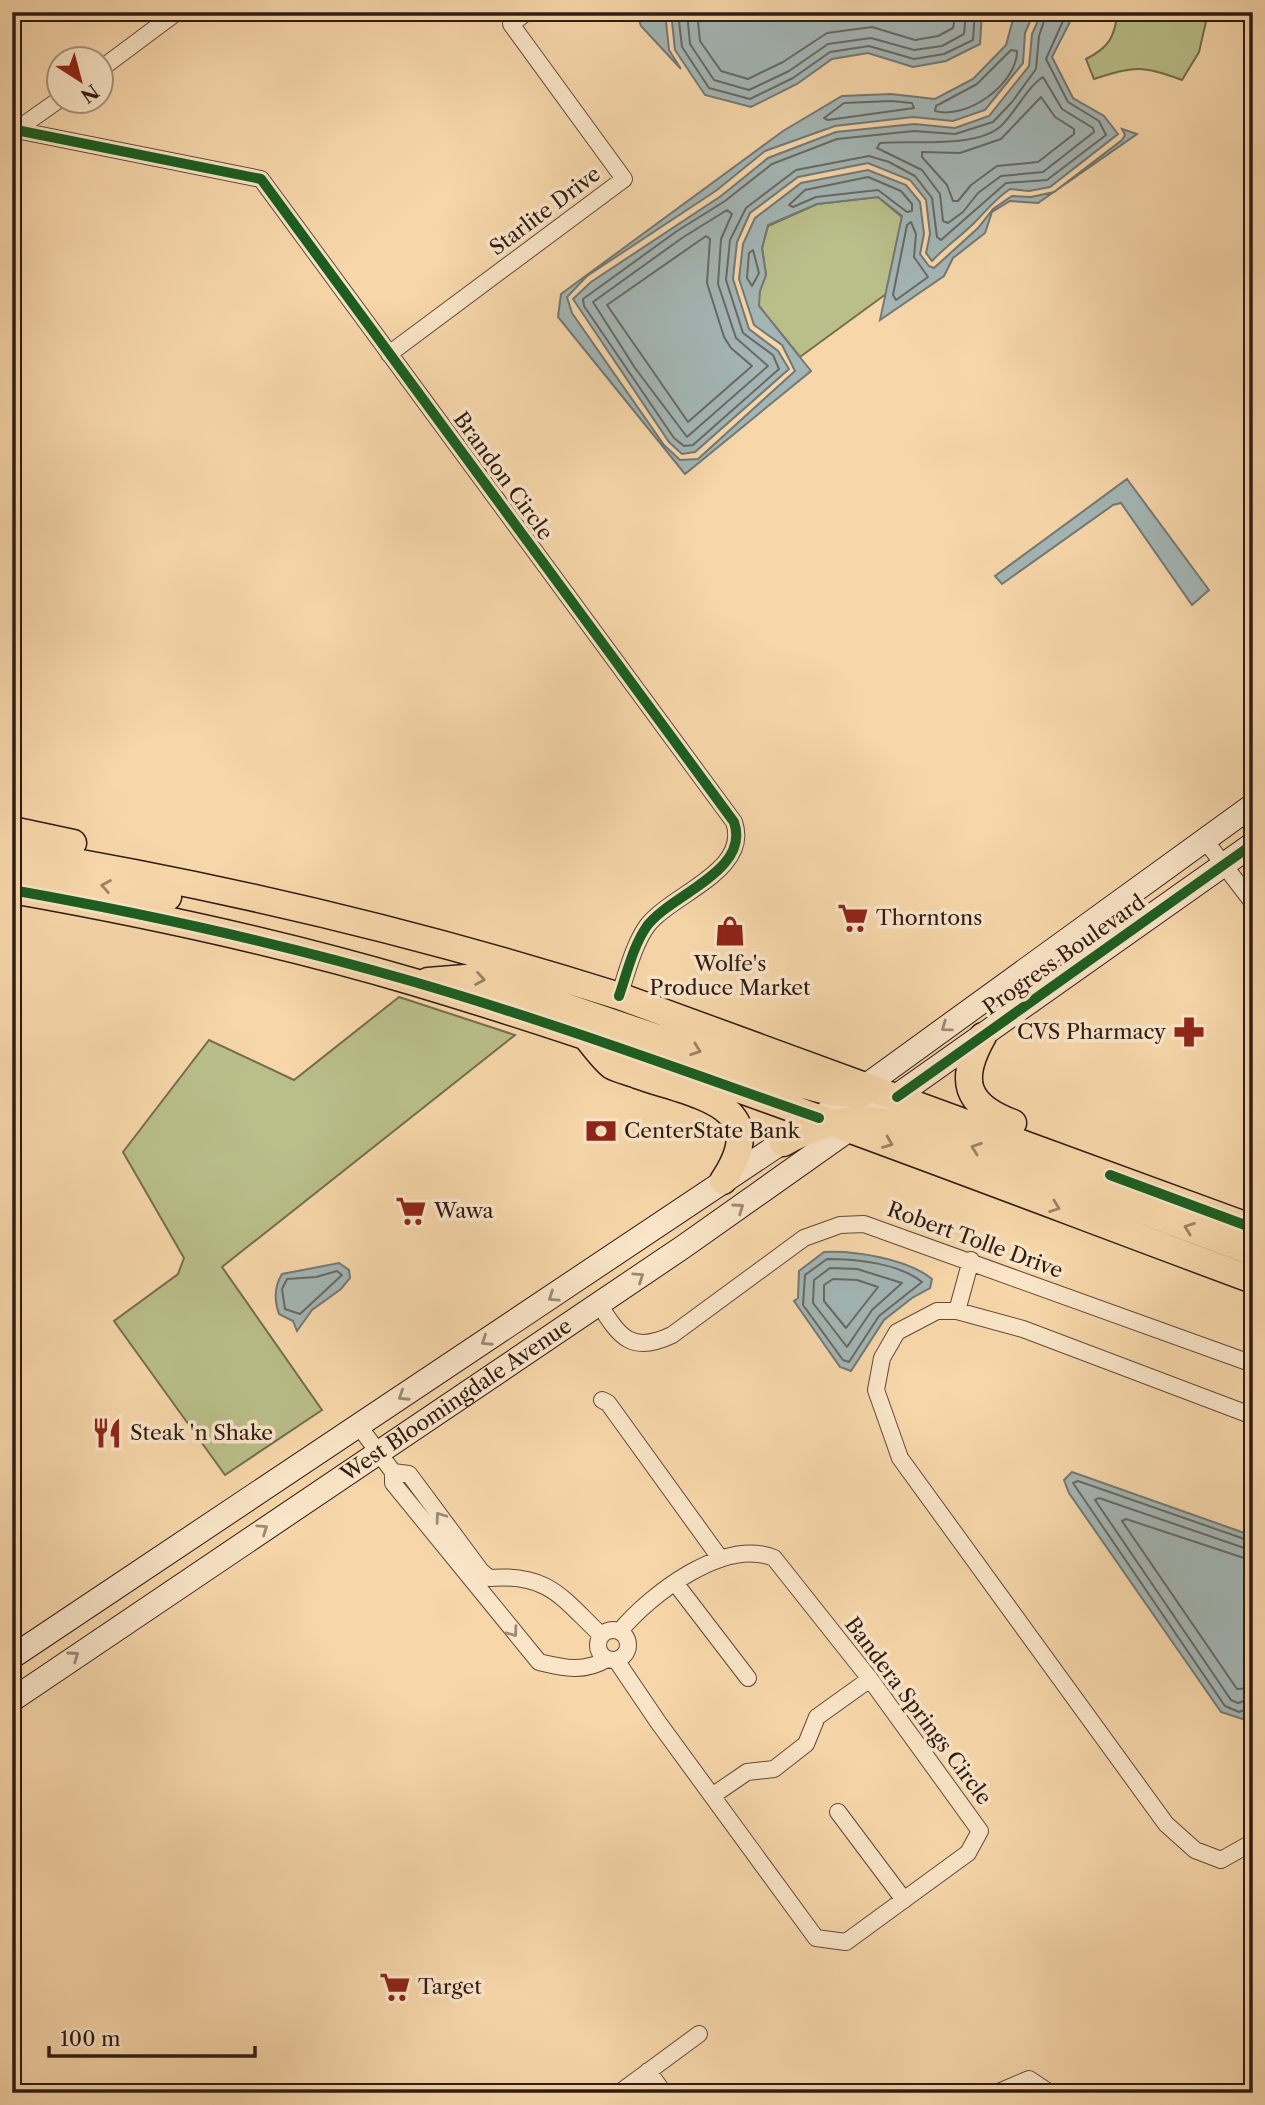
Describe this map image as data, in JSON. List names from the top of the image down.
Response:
{
  "streets": {
    "main road": ["Progress Boulevard", "West Bloomingdale Avenue"],
    "street": [
      "Starlite Drive",
      "Brandon Circle",
      "Robert Tolle Drive",
      "Bandera Springs Circle"
    ]
  },
  "crossings": [
    ["Starlite Drive", "Brandon Circle"],
    ["Progress Boulevard", "West Bloomingdale Avenue"],
    ["Robert Tolle Drive", "West Bloomingdale Avenue"]
  ],
  "places": {
    "supermarket": ["Thorntons", "Wawa", "Target"],
    "shop": ["Wolfe's Produce Market"],
    "pharmacy": ["CVS Pharmacy"],
    "bank": ["CenterState Bank"],
    "restaurant": ["Steak 'n Shake"]
  },
  "scale_bar": "100 m",
  "north": "bottom right"
}
